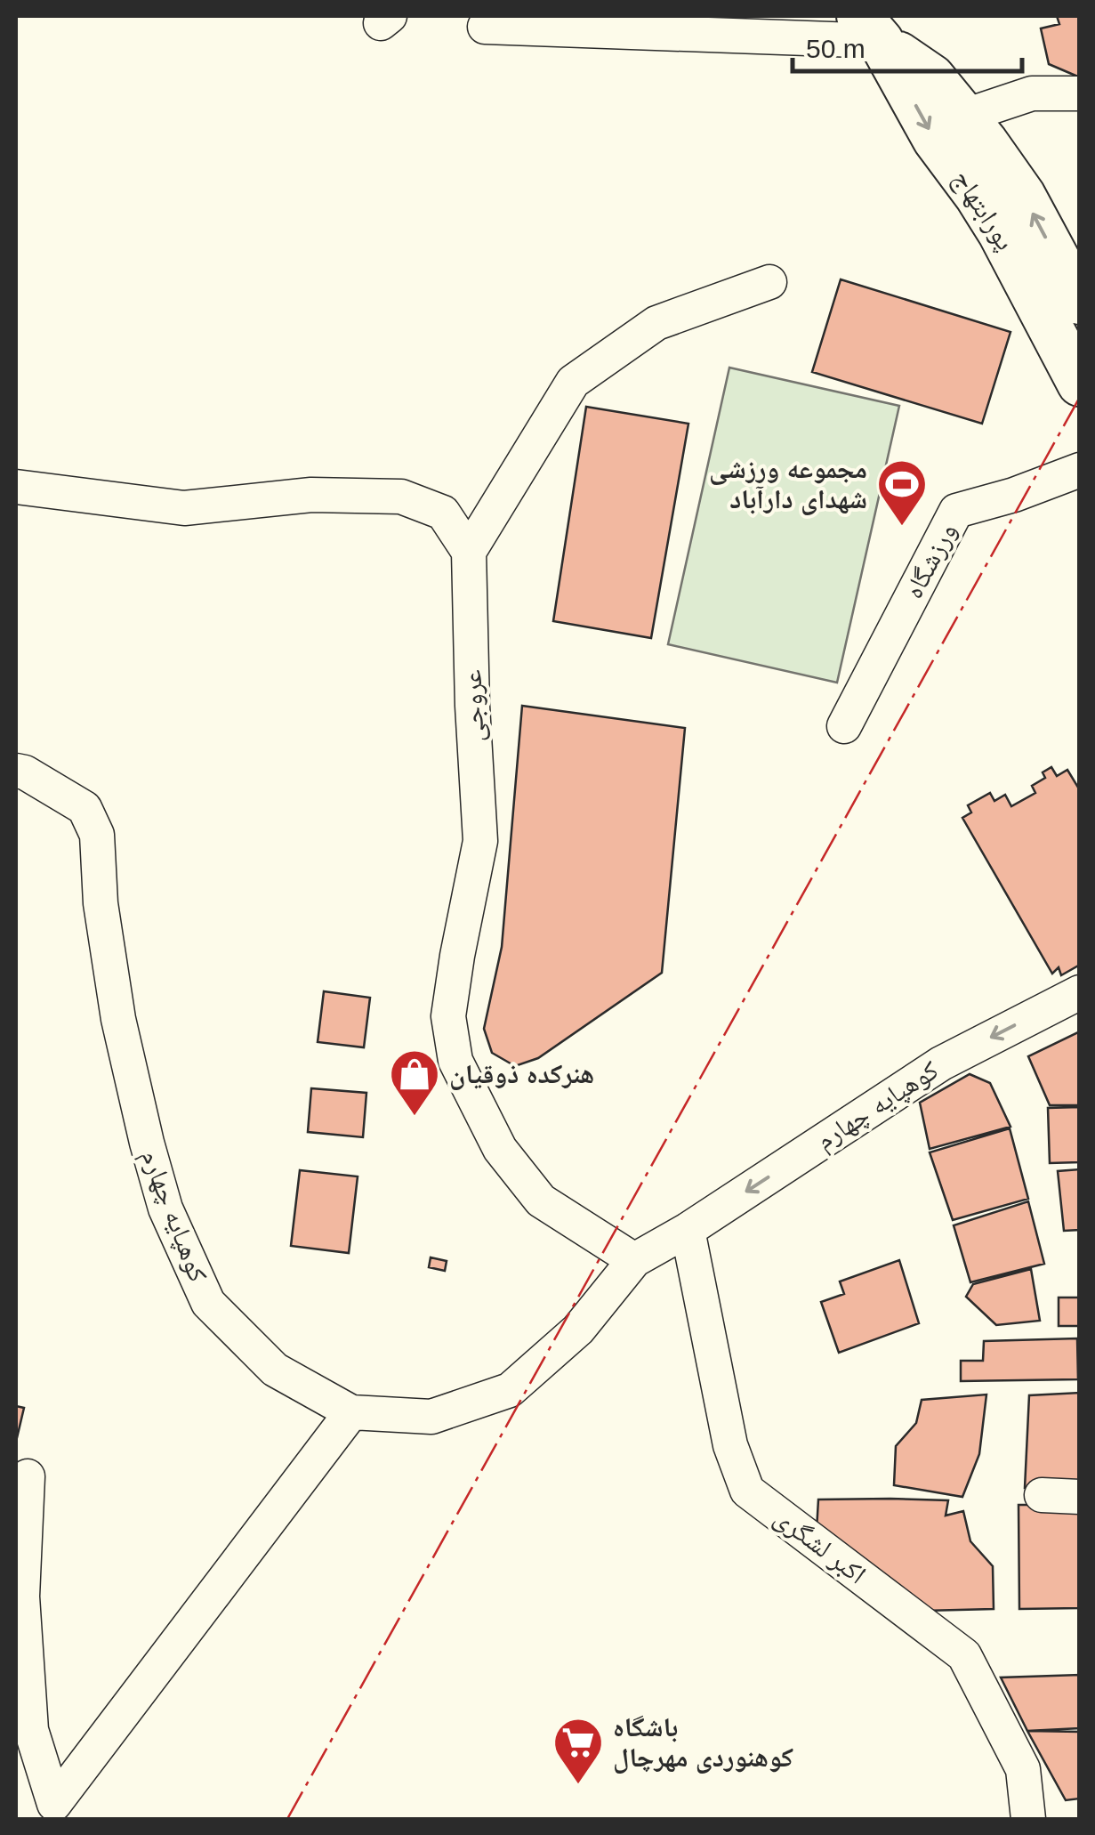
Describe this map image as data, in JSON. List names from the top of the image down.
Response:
{
  "streets": {
    "main road": ["پورابتهاج"],
    "street": [
      "ورزشگاه",
      "عروجی",
      "کوهپایه چهارم",
      "اکبر لشگری"
    ]
  },
  "crossings": [
    ["عروجی", "کوهپایه چهارم"],
    ["کوهپایه چهارم", "اکبر لشگری"]
  ],
  "places": {
    "sports": ["مجموعه ورزشی شهدای دارآباد"],
    "shop": ["هنرکده ذوقیان"],
    "supermarket": ["باشگاه کوهنوردی مهرچال"]
  },
  "scale_bar": "50 m"
}
